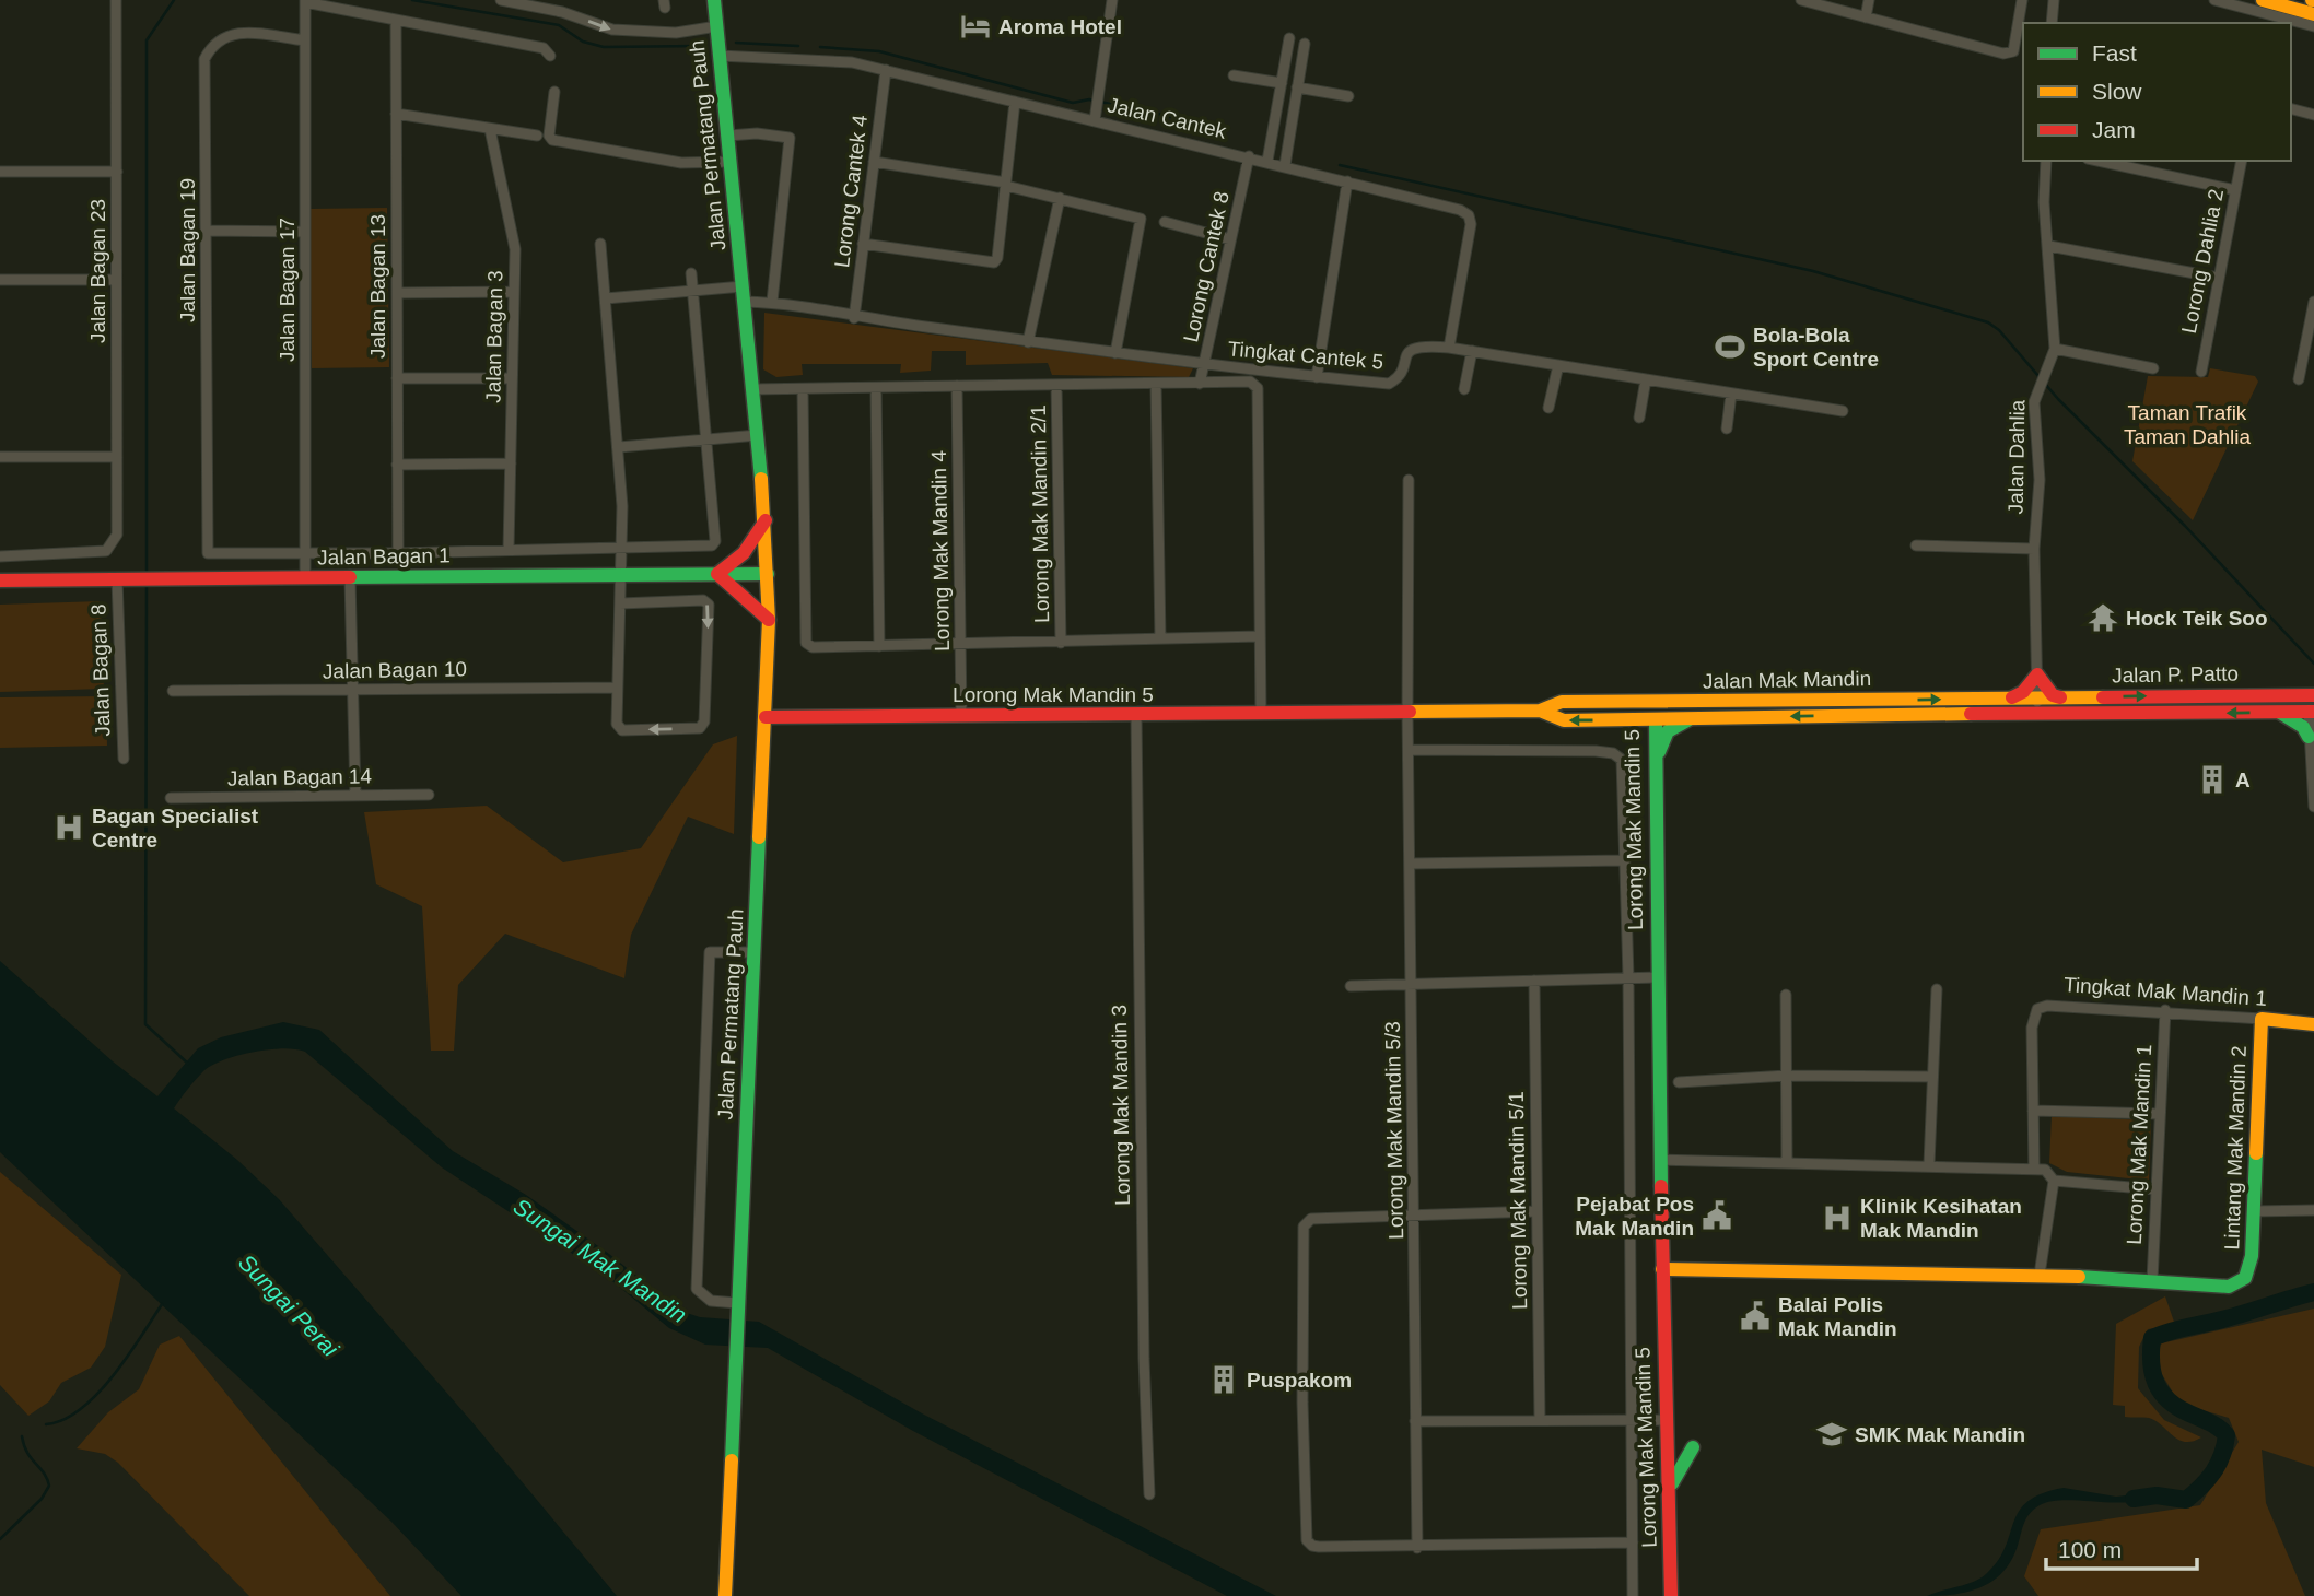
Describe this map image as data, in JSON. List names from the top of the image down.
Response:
{
  "streets": {
    "street": [
      "Jalan Cantek",
      "Jalan Permatang Pauh",
      "Lorong Cantek 4",
      "Jalan Bagan 19",
      "Lorong Dahlia 2",
      "Lorong Cantek 8",
      "Jalan Bagan 23",
      "Jalan Bagan 13",
      "Jalan Bagan 17",
      "Jalan Bagan 3",
      "Tingkat Cantek 5",
      "Jalan Dahlia",
      "Lorong Mak Mandin 2/1",
      "Lorong Mak Mandin 4",
      "Jalan Bagan 1",
      "Jalan Bagan 8",
      "Jalan Bagan 10",
      "Jalan P. Patto",
      "Jalan Mak Mandin",
      "Lorong Mak Mandin 5",
      "Jalan Bagan 14",
      "Tingkat Mak Mandin 1",
      "Lorong Mak Mandin 3",
      "Lorong Mak Mandin 5/3",
      "Lorong Mak Mandin 1",
      "Lintang Mak Mandin 2",
      "Lorong Mak Mandin 5/1"
    ]
  },
  "crossings": [
    ["Jalan Cantek", "Jalan Permatang Pauh"],
    ["Jalan Cantek", "Lorong Cantek 4"],
    ["Jalan Cantek", "Lorong Cantek 8"],
    ["Jalan Cantek", "Tingkat Cantek 5"],
    ["Jalan Permatang Pauh", "Tingkat Cantek 5"],
    ["Jalan Permatang Pauh", "Jalan Bagan 1"],
    ["Jalan Permatang Pauh", "Lorong Mak Mandin 5"],
    ["Lorong Cantek 4", "Tingkat Cantek 5"],
    ["Jalan Bagan 19", "Jalan Bagan 17"],
    ["Jalan Bagan 19", "Jalan Bagan 1"],
    ["Lorong Cantek 8", "Tingkat Cantek 5"],
    ["Jalan Bagan 13", "Jalan Bagan 1"],
    ["Jalan Bagan 17", "Jalan Bagan 1"],
    ["Jalan Bagan 3", "Jalan Bagan 1"],
    ["Jalan Dahlia", "Jalan P. Patto"],
    ["Jalan Dahlia", "Jalan Mak Mandin"],
    ["Lorong Mak Mandin 4", "Lorong Mak Mandin 5"],
    ["Jalan Bagan 1", "Jalan Bagan 8"],
    ["Jalan P. Patto", "Jalan Mak Mandin"],
    ["Jalan Mak Mandin", "Lorong Mak Mandin 5"],
    ["Lorong Mak Mandin 5", "Lorong Mak Mandin 3"],
    ["Lorong Mak Mandin 5", "Lorong Mak Mandin 5/3"],
    ["Tingkat Mak Mandin 1", "Lorong Mak Mandin 1"],
    ["Tingkat Mak Mandin 1", "Lintang Mak Mandin 2"],
    ["Lorong Mak Mandin 1", "Lintang Mak Mandin 2"]
  ],
  "water": ["Sungai Mak Mandin", "Sungai Perai"],
  "parks": ["Taman Trafik Taman Dahlia"],
  "places": {
    "hotel": ["Aroma Hotel"],
    "sports": ["Bola-Bola Sport Centre"],
    "temple": ["Hock Teik Soo"],
    "building": ["A", "Puspakom"],
    "hospital": ["Bagan Specialist Centre", "Klinik Kesihatan Mak Mandin"],
    "public building": ["Pejabat Pos Mak Mandin", "Balai Polis Mak Mandin"],
    "school or university": ["SMK Mak Mandin"]
  },
  "legend": ["Fast", "Slow", "Jam"],
  "scale_bar": "100 m"
}
